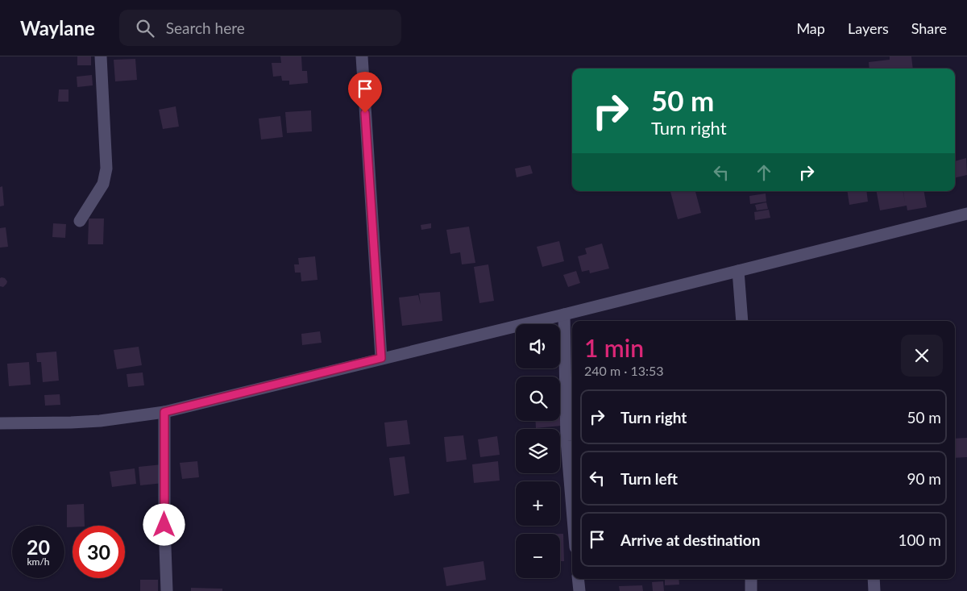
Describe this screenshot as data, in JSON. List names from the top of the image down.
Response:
{
  "page": {
    "header": "Waylane",
    "search": "Search here",
    "nav": ["Map", "Layers", "Share"],
    "turn": ["50 m", "Turn right"],
    "heading": ["1 min", "240 m · 13:53"],
    "map_buttons": ["+", "−"],
    "list": [
      {
        "name": "Turn right",
        "value": "50 m"
      },
      {
        "name": "Turn left",
        "value": "90 m"
      },
      {
        "name": "Arrive at destination",
        "value": "100 m"
      }
    ],
    "speed": "20 km/h",
    "limit": "30"
  }
}
